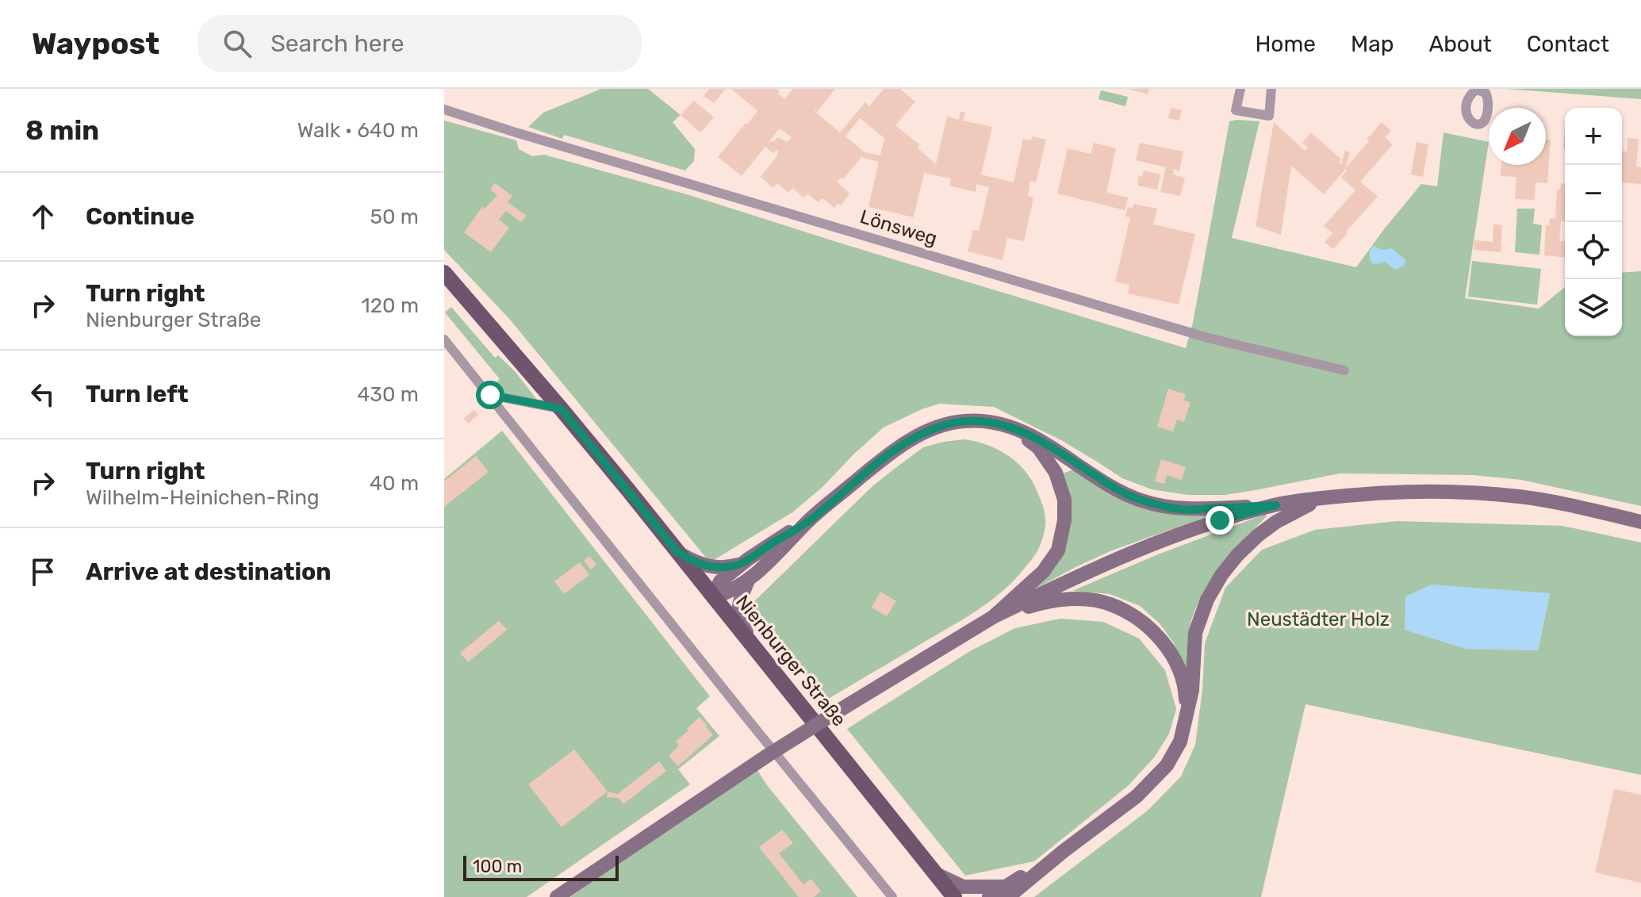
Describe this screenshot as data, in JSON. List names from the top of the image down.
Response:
{
  "streets": {
    "main road": ["Nienburger Straße"],
    "street": ["Lönsweg"]
  },
  "parks": ["Neustädter Holz"],
  "scale_bar": "100 m",
  "north": "bottom left",
  "page": {
    "header": "Waypost",
    "search": "Search here",
    "nav": [
      "Home",
      "Map",
      "About",
      "Contact"
    ],
    "heading": ["8 min", "Walk · 640 m"],
    "map_buttons": ["+", "−"],
    "list": [
      ["Continue", "50 m"],
      ["Turn right", "Nienburger Straße", "120 m"],
      ["Turn left", "430 m"],
      ["Turn right", "Wilhelm-Heinichen-Ring", "40 m"],
      "Arrive at destination"
    ],
    "scale": "100 m"
  }
}
